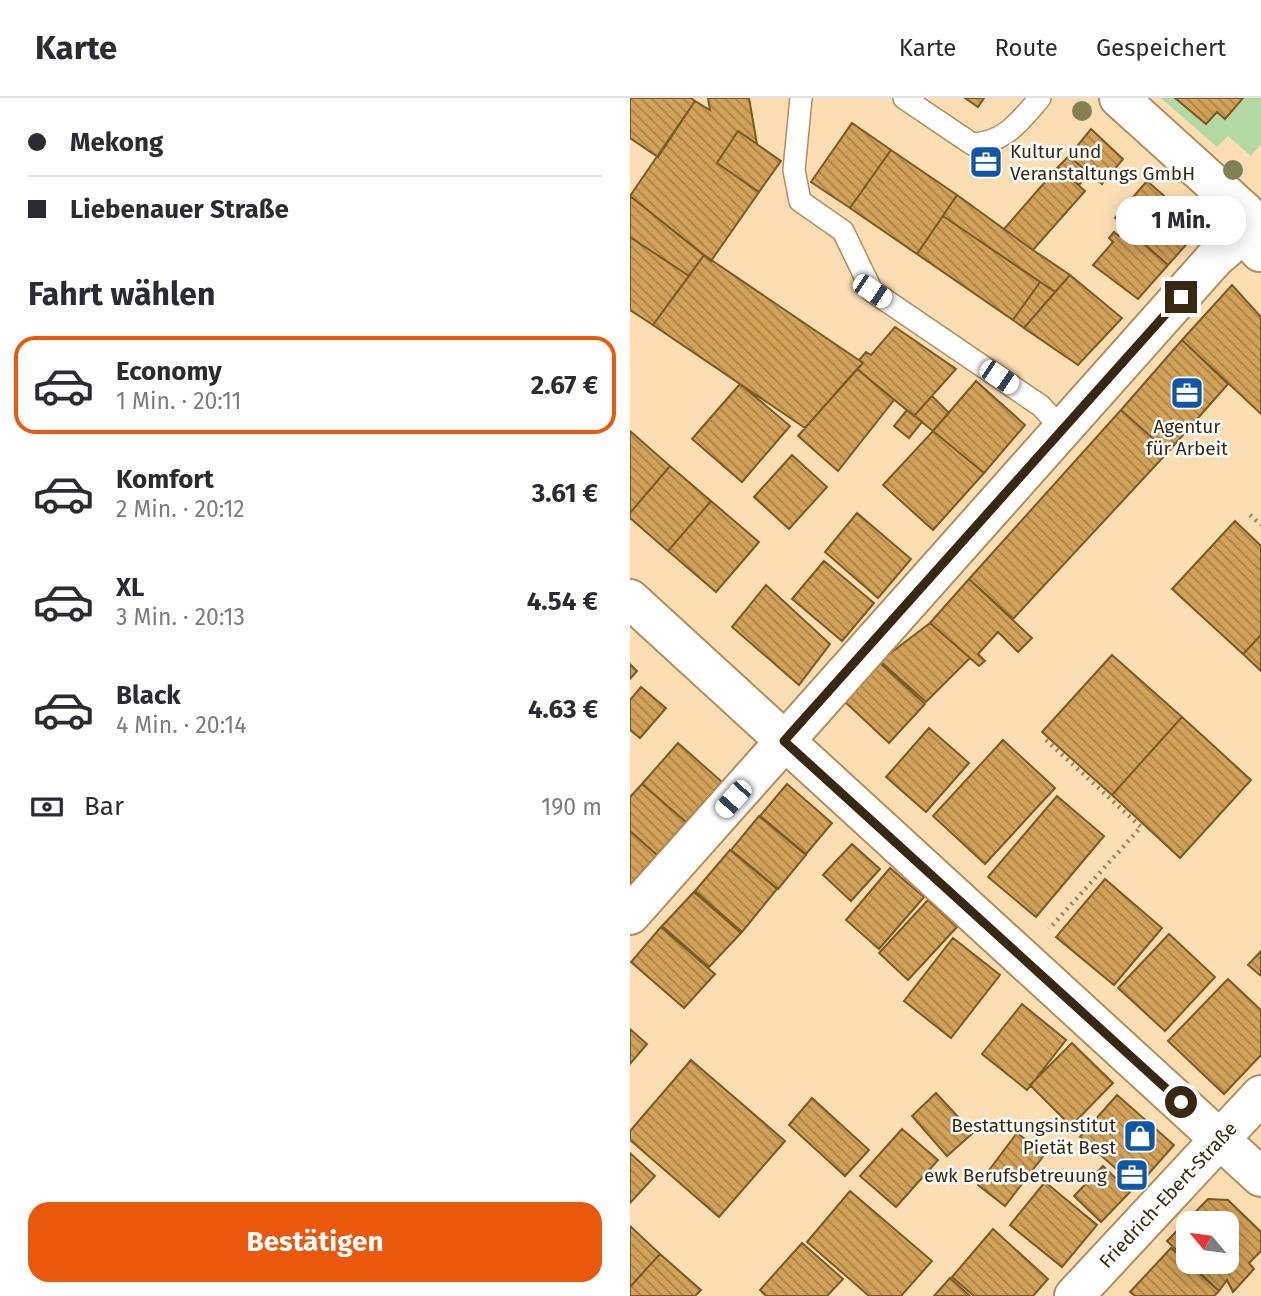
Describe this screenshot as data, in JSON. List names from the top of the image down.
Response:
{
  "streets": {
    "street": ["Friedrich-Ebert-Straße"]
  },
  "places": {
    "office": ["Kultur und Veranstaltungs GmbH", "Agentur für Arbeit", "ewk Berufsbetreuung"],
    "shop": ["Bestattungsinstitut Pietät Best"]
  },
  "north": "top left",
  "page": {
    "header": "Karte",
    "nav": ["Karte", "Route", "Gespeichert"],
    "banner": ["Mekong", "Liebenauer Straße"],
    "bubble": "1 Min.",
    "heading": "Fahrt wählen",
    "list": [
      {
        "name": "Economy",
        "note": "1 Min. · 20:11",
        "value": "2.67 €"
      },
      {
        "name": "Komfort",
        "note": "2 Min. · 20:12",
        "value": "3.61 €"
      },
      {
        "name": "XL",
        "note": "3 Min. · 20:13",
        "value": "4.54 €"
      },
      {
        "name": "Black",
        "note": "4 Min. · 20:14",
        "value": "4.63 €"
      }
    ],
    "pay": ["Bar", "190 m"],
    "buttons": "Bestätigen"
  }
}
